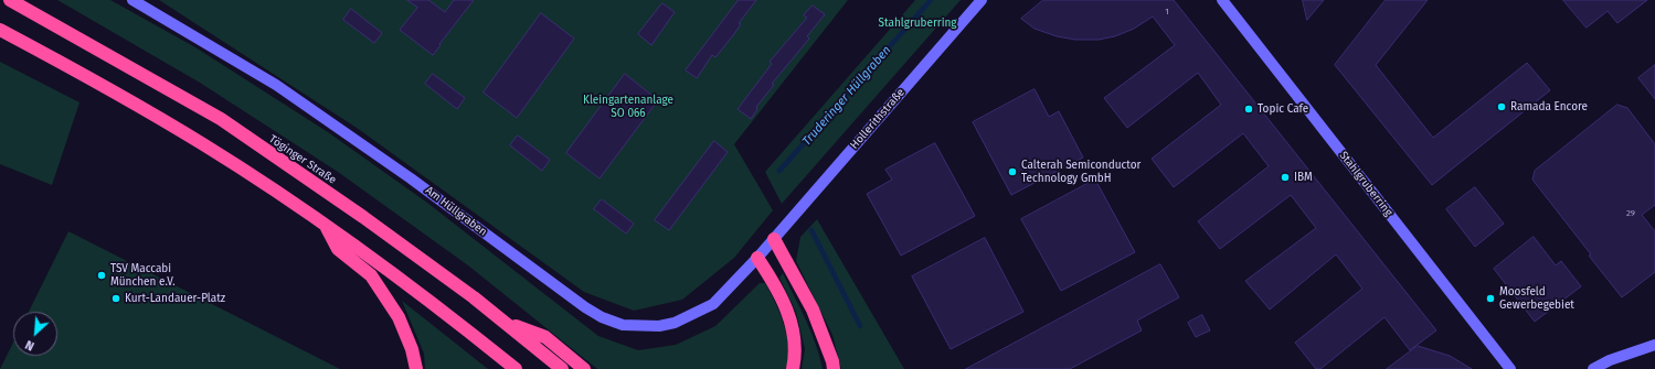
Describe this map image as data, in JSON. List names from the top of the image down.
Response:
{
  "streets": {
    "highway": ["Töginger Straße"],
    "main road": ["Hollerithstraße", "Stahlgruberring", "Am Hüllgraben"]
  },
  "crossings": [
    ["Hollerithstraße", "Am Hüllgraben"]
  ],
  "water": ["Truderinger Hüllgraben"],
  "parks": ["Stahlgruberring", "Kleingartenanlage SO 066"],
  "places": [
    "Ramada Encore",
    "Topic Cafe",
    "Calterah Semiconductor Technology GmbH",
    "IBM",
    "TSV Maccabi München e.V.",
    "Kurt-Landauer-Platz",
    "Moosfeld Gewerbegebiet"
  ],
  "house_numbers": ["1", "29"],
  "north": "bottom left"
}
